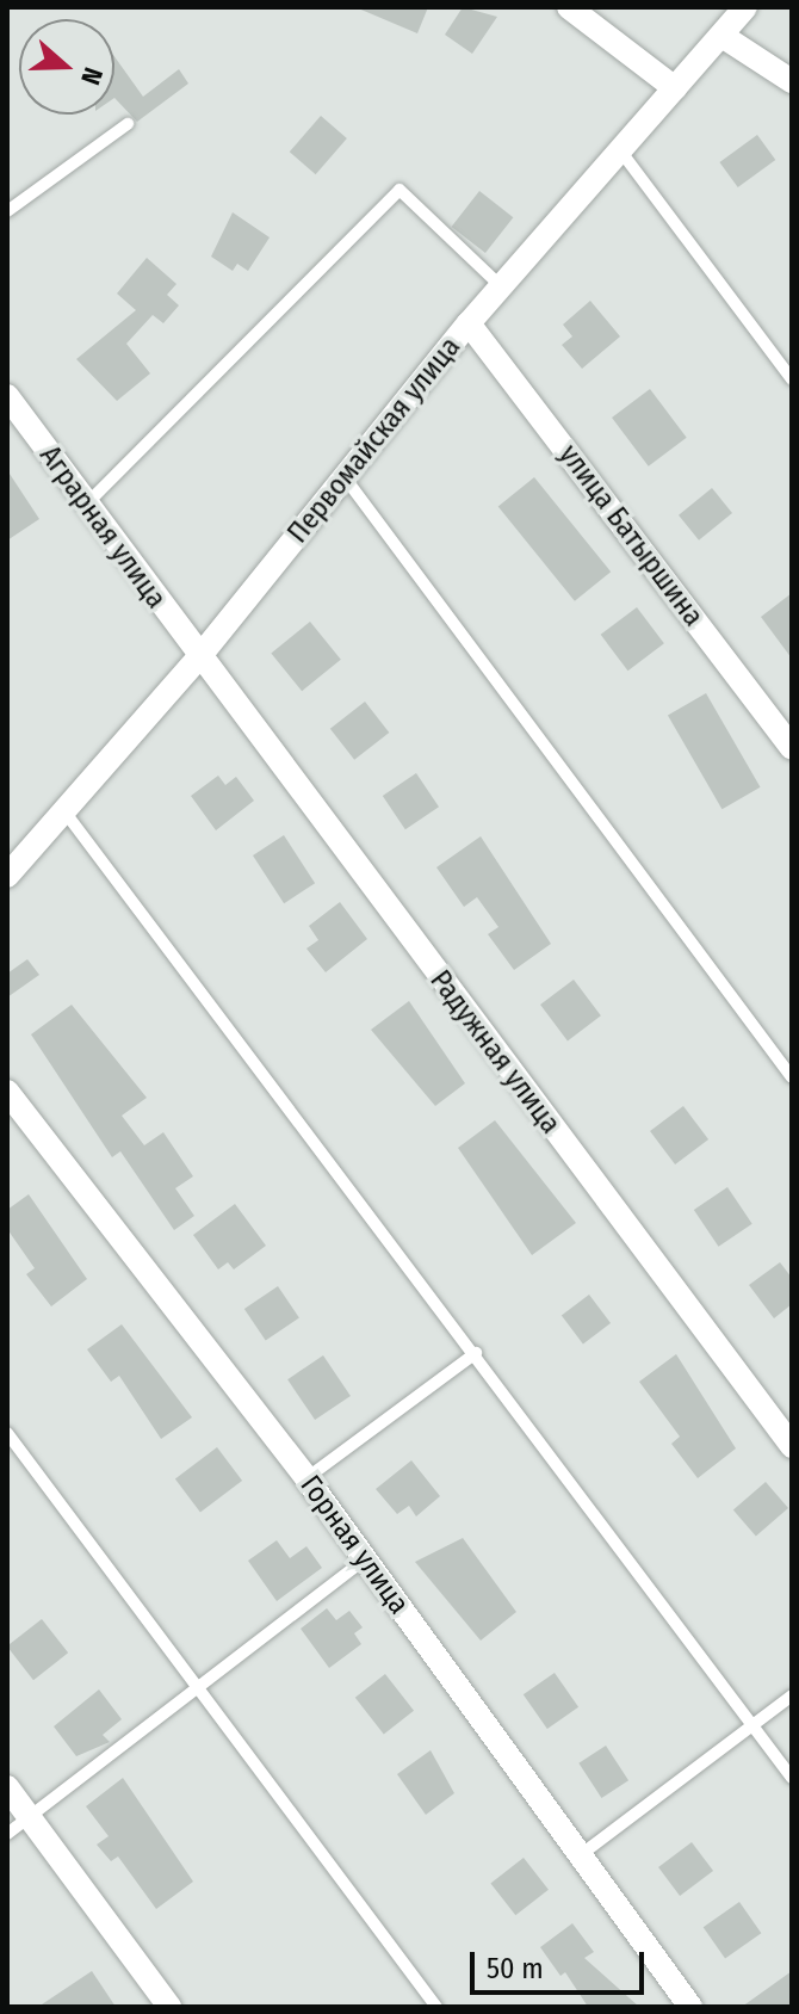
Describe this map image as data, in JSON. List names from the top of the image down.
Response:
{
  "streets": {
    "street": [
      "Первомайская улица",
      "Аграрная улица",
      "улица Батыршина",
      "Радужная улица",
      "Горная улица"
    ]
  },
  "crossings": [
    ["Первомайская улица", "Аграрная улица"],
    ["Первомайская улица", "улица Батыршина"],
    ["Первомайская улица", "Радужная улица"],
    ["Аграрная улица", "Радужная улица"]
  ],
  "scale_bar": "50 m",
  "north": "right"
}
